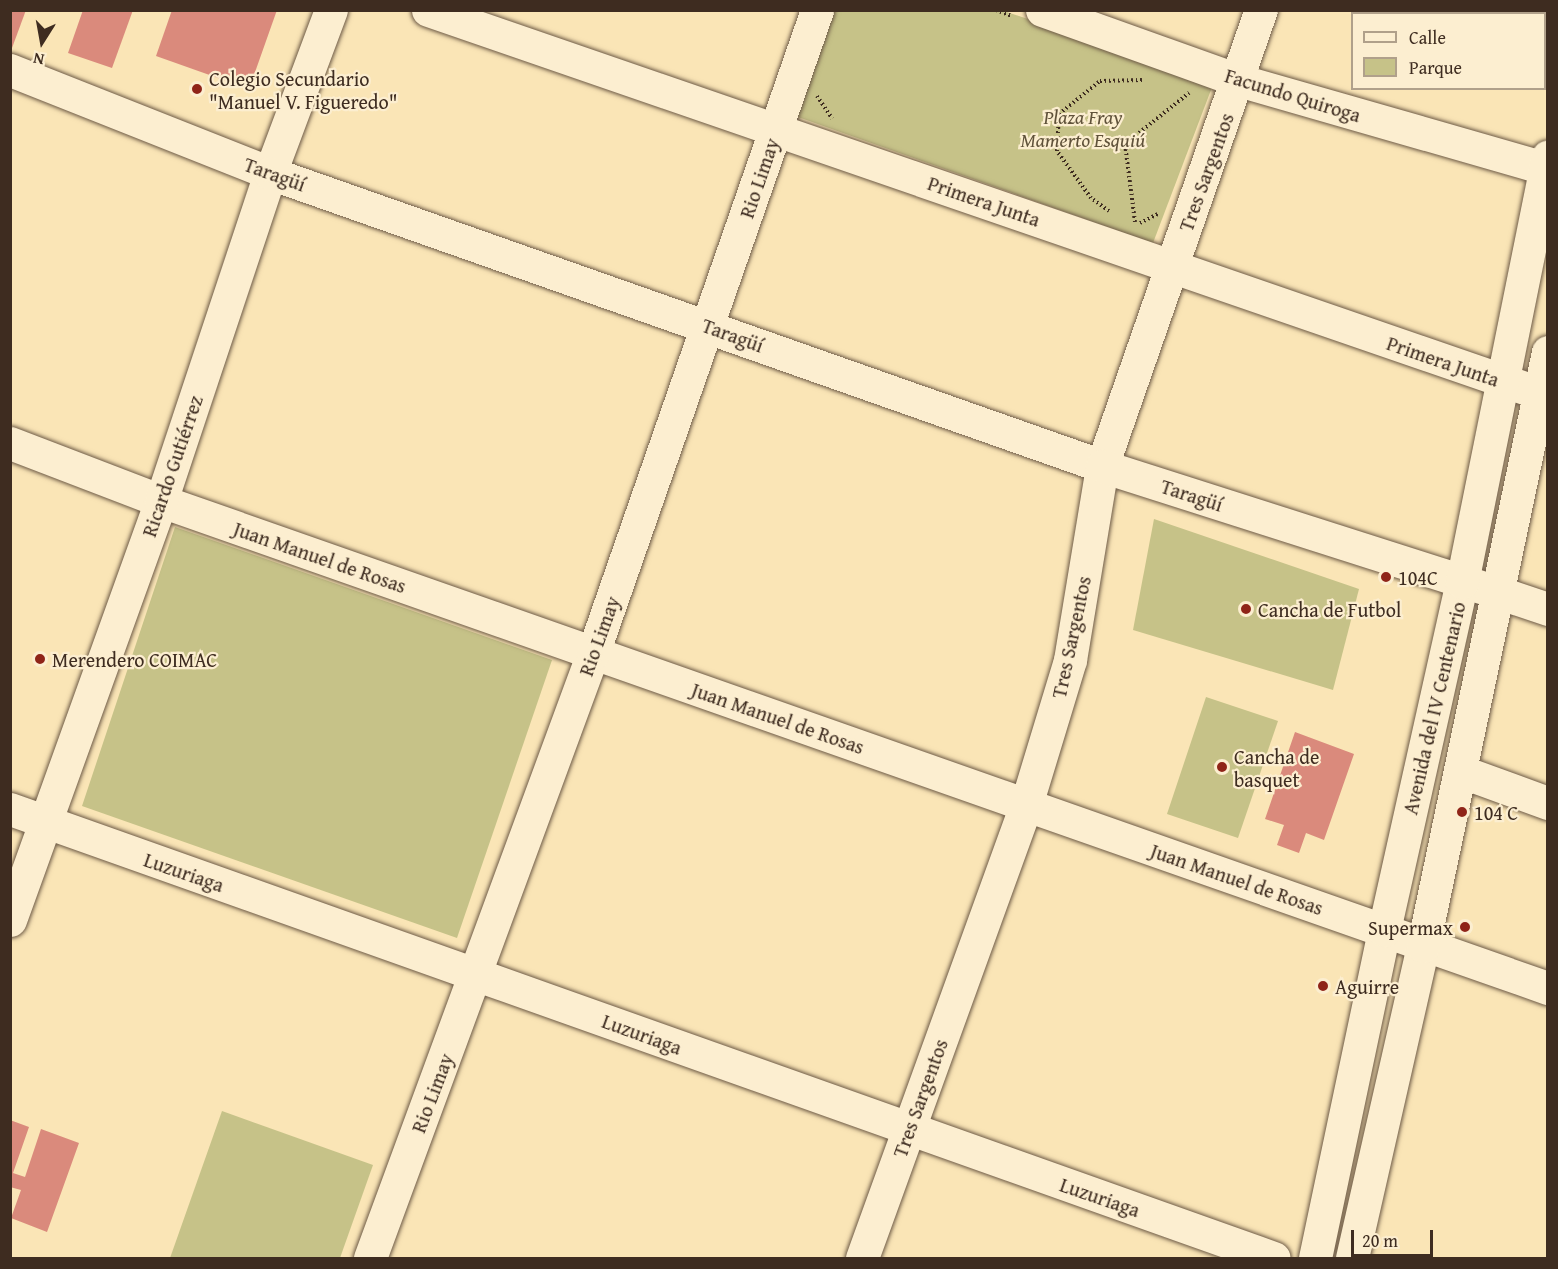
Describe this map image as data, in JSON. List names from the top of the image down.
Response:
{
  "streets": {
    "street": [
      "Facundo Quiroga",
      "Tres Sargentos",
      "Taragüí",
      "Rio Limay",
      "Primera Junta",
      "Ricardo Gutiérrez",
      "Juan Manuel de Rosas",
      "Avenida del IV Centenario",
      "Luzuriaga"
    ]
  },
  "crossings": [
    ["Facundo Quiroga", "Tres Sargentos"],
    ["Facundo Quiroga", "Avenida del IV Centenario"],
    ["Tres Sargentos", "Taragüí"],
    ["Tres Sargentos", "Primera Junta"],
    ["Tres Sargentos", "Juan Manuel de Rosas"],
    ["Tres Sargentos", "Luzuriaga"],
    ["Taragüí", "Rio Limay"],
    ["Taragüí", "Ricardo Gutiérrez"],
    ["Taragüí", "Avenida del IV Centenario"],
    ["Rio Limay", "Primera Junta"],
    ["Rio Limay", "Juan Manuel de Rosas"],
    ["Rio Limay", "Luzuriaga"],
    ["Primera Junta", "Avenida del IV Centenario"],
    ["Ricardo Gutiérrez", "Juan Manuel de Rosas"],
    ["Ricardo Gutiérrez", "Luzuriaga"],
    ["Juan Manuel de Rosas", "Avenida del IV Centenario"]
  ],
  "parks": ["Plaza Fray Mamerto Esquiú"],
  "places": [
    "Colegio Secundario \"Manuel V. Figueredo\"",
    "104C",
    "Cancha de Futbol",
    "Merendero COIMAC",
    "Cancha de basquet",
    "104 C",
    "Supermax",
    "Aguirre"
  ],
  "legend": ["Calle", "Parque"],
  "scale_bar": "20 m",
  "north": "bottom"
}
